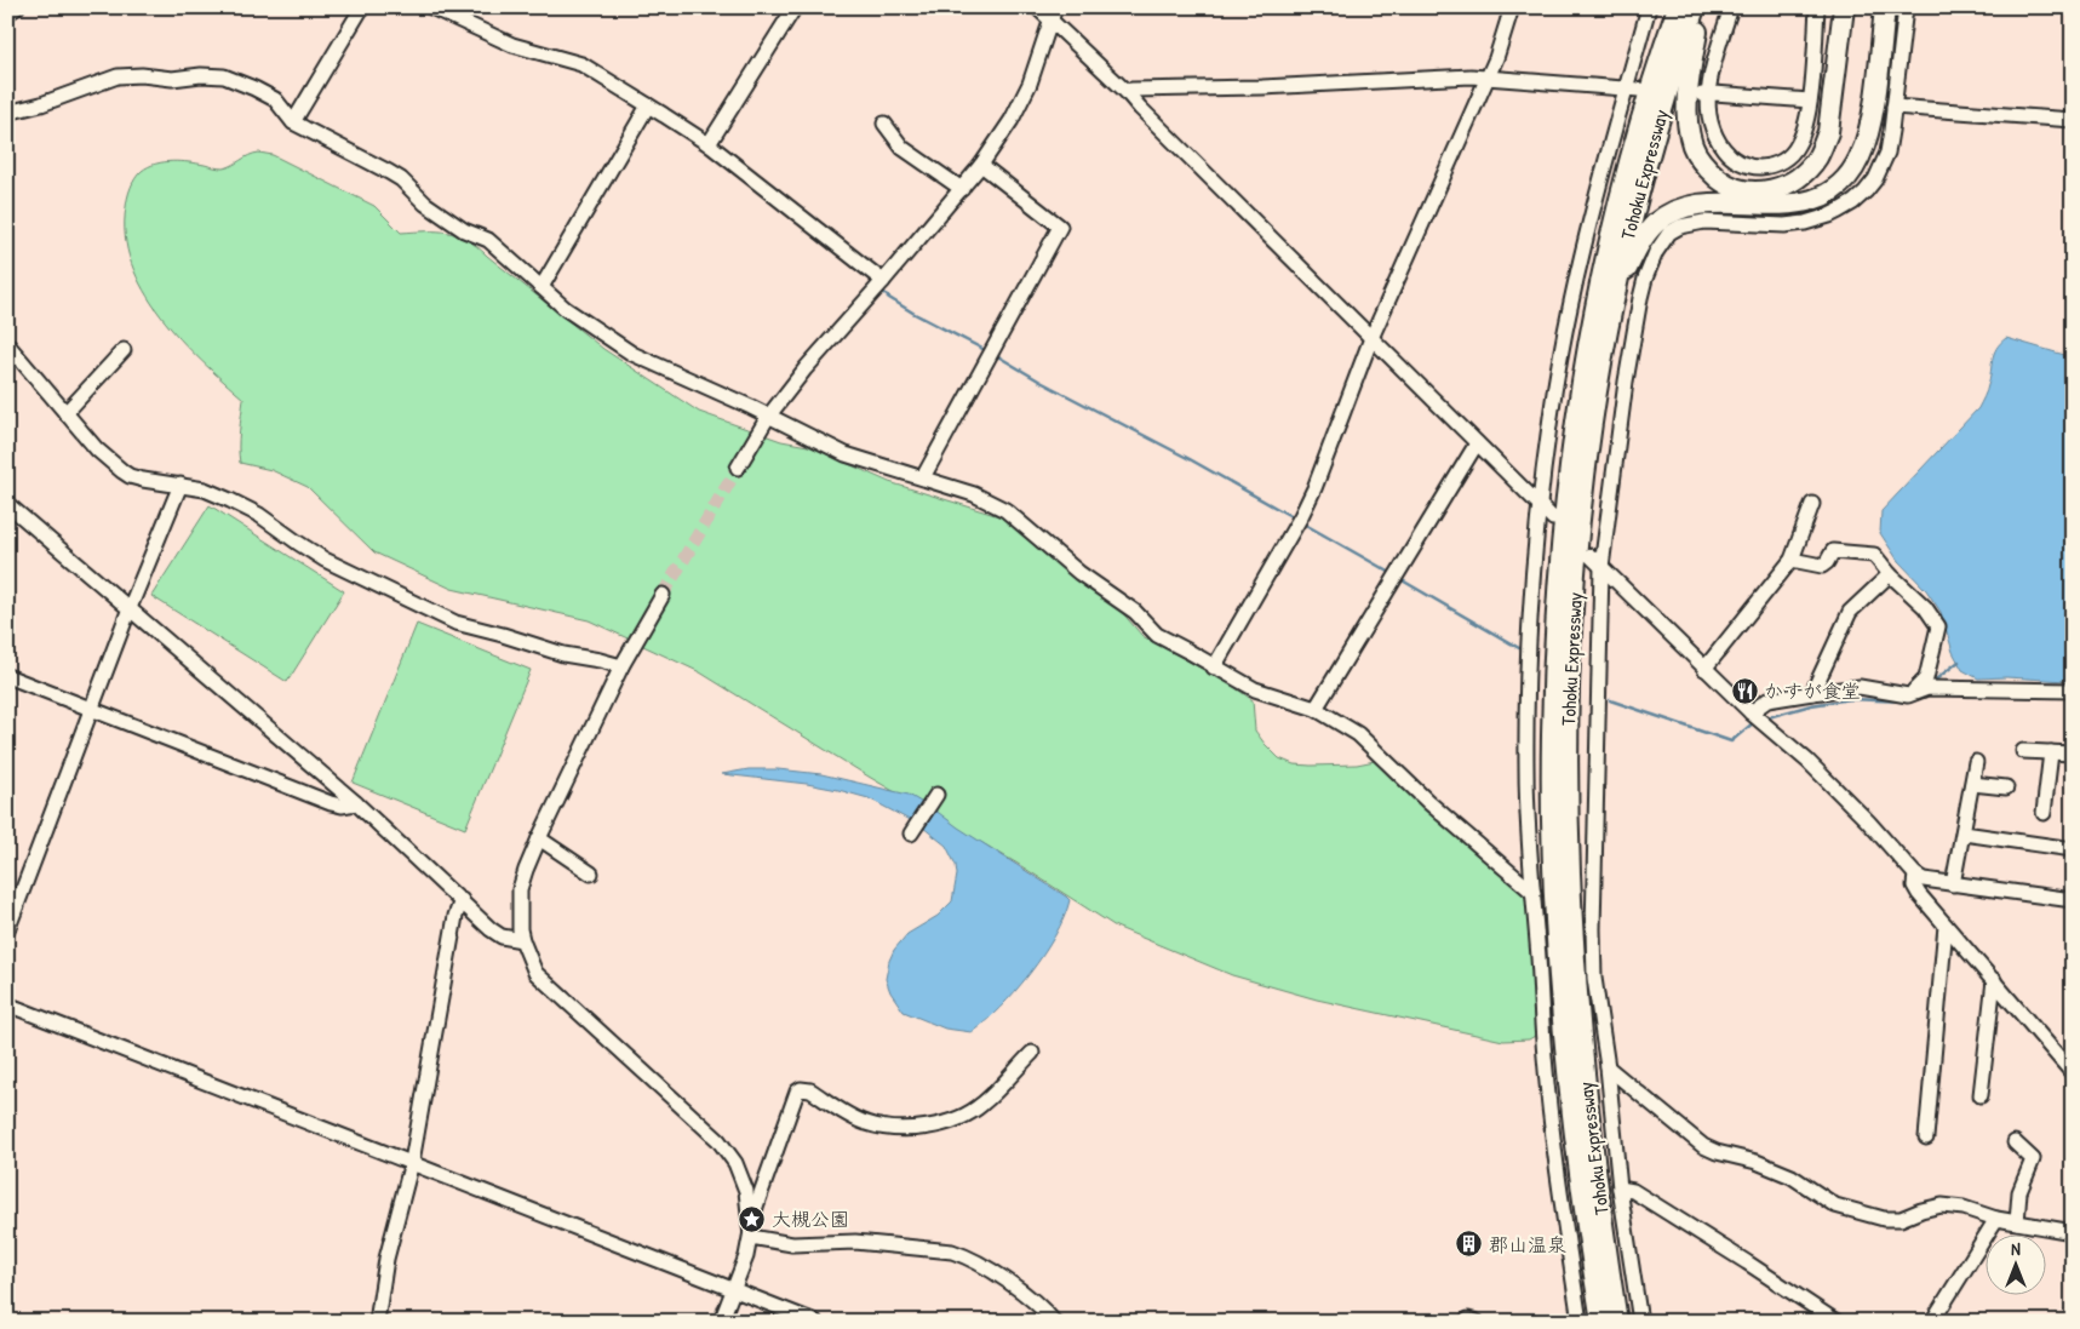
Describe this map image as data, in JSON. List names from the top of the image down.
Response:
{
  "streets": {
    "highway": ["Tohoku Expressway"]
  },
  "places": {
    "restaurant": ["かすが食堂"],
    "place": ["大槻公園"],
    "building": ["郡山温泉"]
  },
  "north": "top"
}
